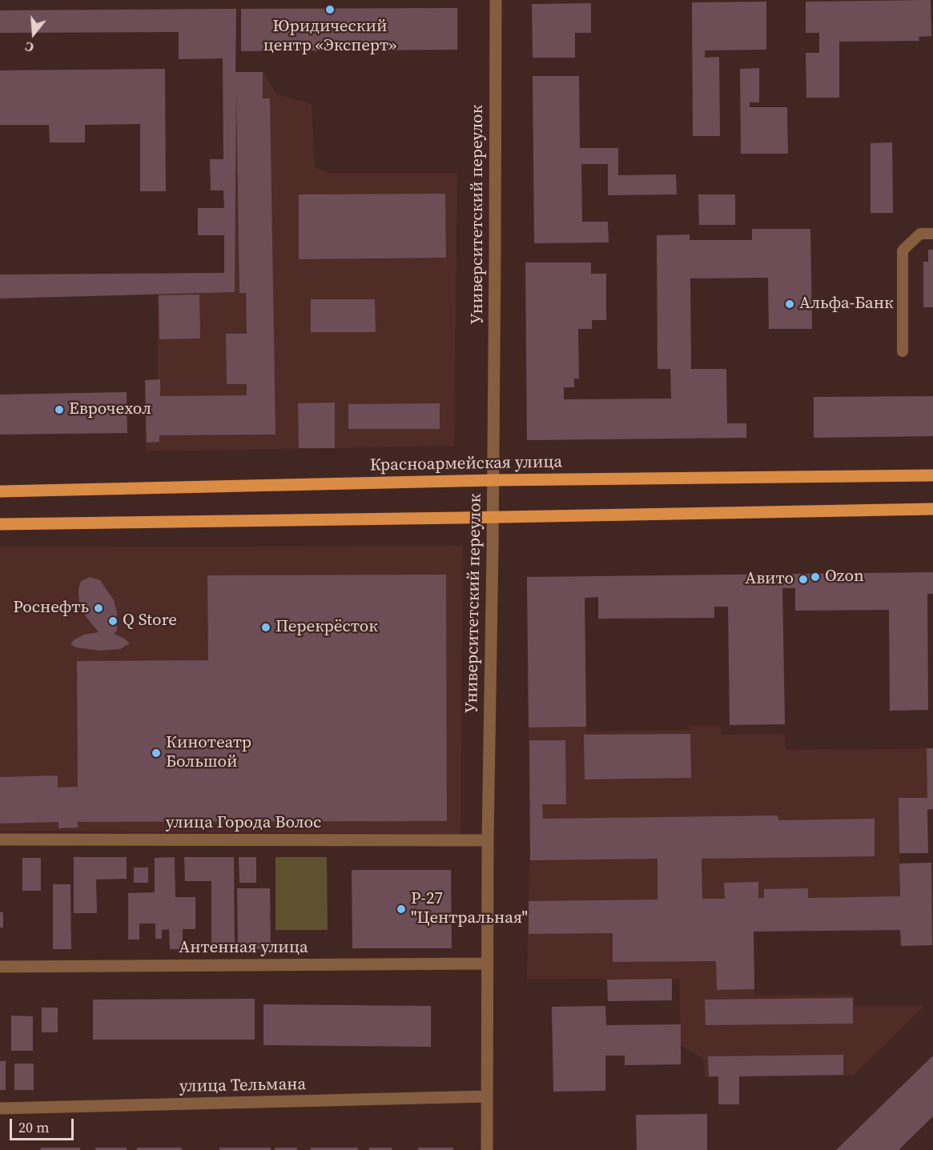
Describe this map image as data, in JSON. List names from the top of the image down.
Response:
{
  "streets": {
    "main road": ["Красноармейская улица"],
    "street": [
      "Университетский переулок",
      "улица Города Волос",
      "Антенная улица",
      "улица Тельмана"
    ]
  },
  "crossings": [
    ["Университетский переулок", "Красноармейская улица"],
    ["Университетский переулок", "улица Города Волос"],
    ["Университетский переулок", "Антенная улица"],
    ["Университетский переулок", "улица Тельмана"]
  ],
  "places": [
    "Юридический центр «Эксперт»",
    "Альфа-Банк",
    "Еврочехол",
    "Ozon",
    "Авито",
    "Роснефть",
    "Q Store",
    "Перекрёсток",
    "Кинотеатр Большой",
    "Р-27 \"Центральная\""
  ],
  "scale_bar": "20 m",
  "north": "bottom"
}
